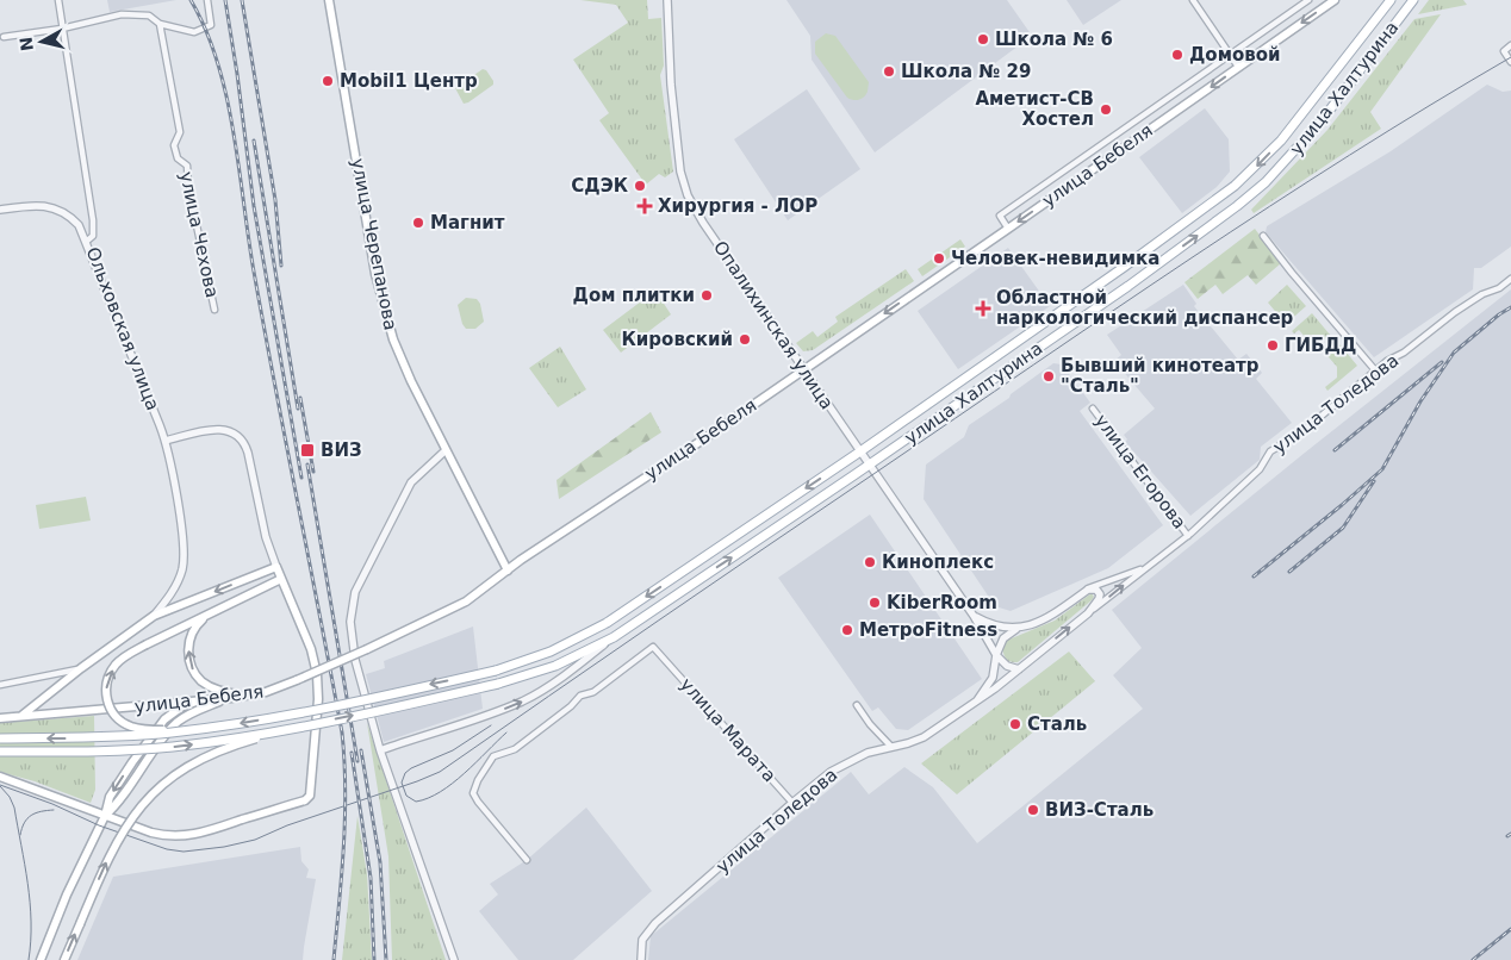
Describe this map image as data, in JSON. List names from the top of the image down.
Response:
{
  "streets": {
    "main road": ["улица Халтурина", "улица Бебеля", "улица Черепанова"],
    "street": [
      "улица Чехова",
      "Опалихинская улица",
      "Ольховская улица",
      "улица Толедова",
      "улица Егорова",
      "улица Марата"
    ]
  },
  "crossings": [
    ["улица Халтурина", "Опалихинская улица"],
    ["улица Бебеля", "улица Черепанова"],
    ["улица Бебеля", "Опалихинская улица"],
    ["улица Толедова", "улица Егорова"],
    ["улица Толедова", "улица Марата"]
  ],
  "one_way": ["улица Бебеля"],
  "places": {
    "other": [
      "Школа № 6",
      "Домовой",
      "Школа № 29",
      "Mobil1 Центр",
      "Аметист-СВ Хостел",
      "СДЭК",
      "Магнит",
      "Человек-невидимка",
      "Дом плитки",
      "Кировский",
      "ГИБДД",
      "Бывший кинотеатр \"Сталь\"",
      "Киноплекс",
      "KiberRoom",
      "МетроFitness",
      "Сталь",
      "ВИЗ-Сталь"
    ],
    "health": ["Хирургия - ЛОР", "Областной наркологический диспансер"],
    "transit": ["ВИЗ"]
  },
  "north": "left"
}
